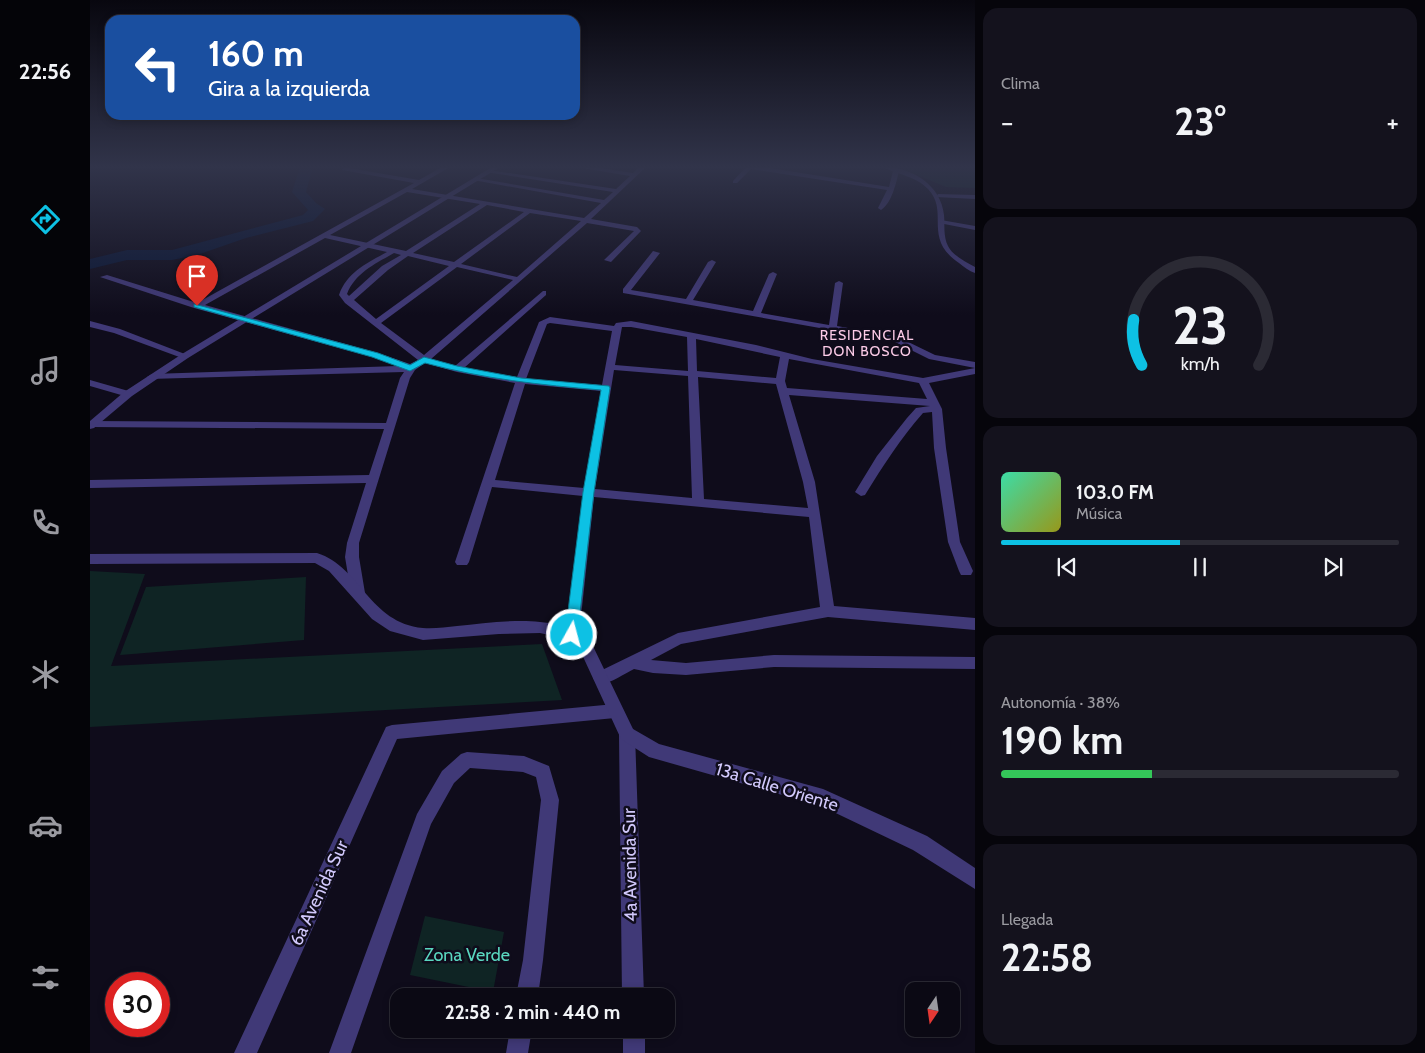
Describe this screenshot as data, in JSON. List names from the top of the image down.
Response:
{
  "streets": {
    "street": ["13a Calle Oriente", "4a Avenida Sur", "6a Avenida Sur"]
  },
  "crossings": [
    ["13a Calle Oriente", "4a Avenida Sur"]
  ],
  "districts": ["RESIDENCIAL DON BOSCO"],
  "parks": ["Zona Verde"],
  "north": "bottom",
  "page": {
    "tabs": "22:56",
    "tile": [
      "Clima",
      ["Autonomía · 38%", "190 km"],
      ["Llegada", "22:58"]
    ],
    "turn": ["160 m", "Gira a la izquierda"],
    "heat": ["−", "23°", "+"],
    "song": ["103.0 FM", "Música"],
    "limit": "30",
    "trip": "22:58 · 2 min · 440 m",
    "gauge": ["23", "km/h"]
  }
}
